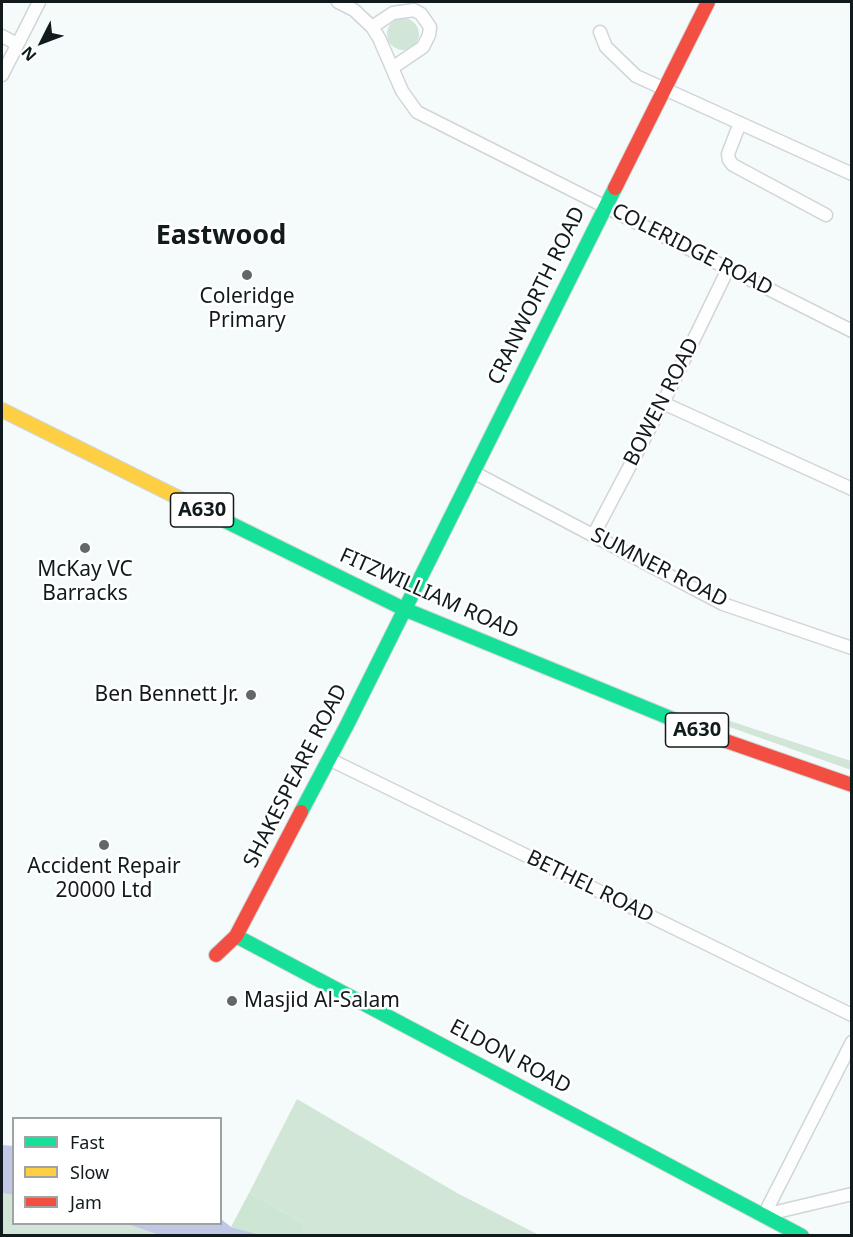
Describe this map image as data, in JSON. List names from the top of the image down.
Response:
{
  "streets": {
    "street": [
      "COLERIDGE ROAD",
      "CRANWORTH ROAD",
      "BOWEN ROAD",
      "A630",
      "SUMNER ROAD",
      "FITZWILLIAM ROAD",
      "SHAKESPEARE ROAD",
      "BETHEL ROAD",
      "ELDON ROAD"
    ]
  },
  "crossings": [
    ["COLERIDGE ROAD", "CRANWORTH ROAD"],
    ["COLERIDGE ROAD", "BOWEN ROAD"],
    ["CRANWORTH ROAD", "SUMNER ROAD"],
    ["CRANWORTH ROAD", "FITZWILLIAM ROAD"],
    ["CRANWORTH ROAD", "SHAKESPEARE ROAD"],
    ["BOWEN ROAD", "SUMNER ROAD"],
    ["FITZWILLIAM ROAD", "SHAKESPEARE ROAD"],
    ["SHAKESPEARE ROAD", "BETHEL ROAD"],
    ["SHAKESPEARE ROAD", "ELDON ROAD"]
  ],
  "districts": ["Eastwood"],
  "places": [
    "Coleridge Primary",
    "McKay VC Barracks",
    "Ben Bennett Jr.",
    "Accident Repair 20000 Ltd",
    "Masjid Al-Salam"
  ],
  "legend": ["Fast", "Slow", "Jam"],
  "north": "bottom left"
}
